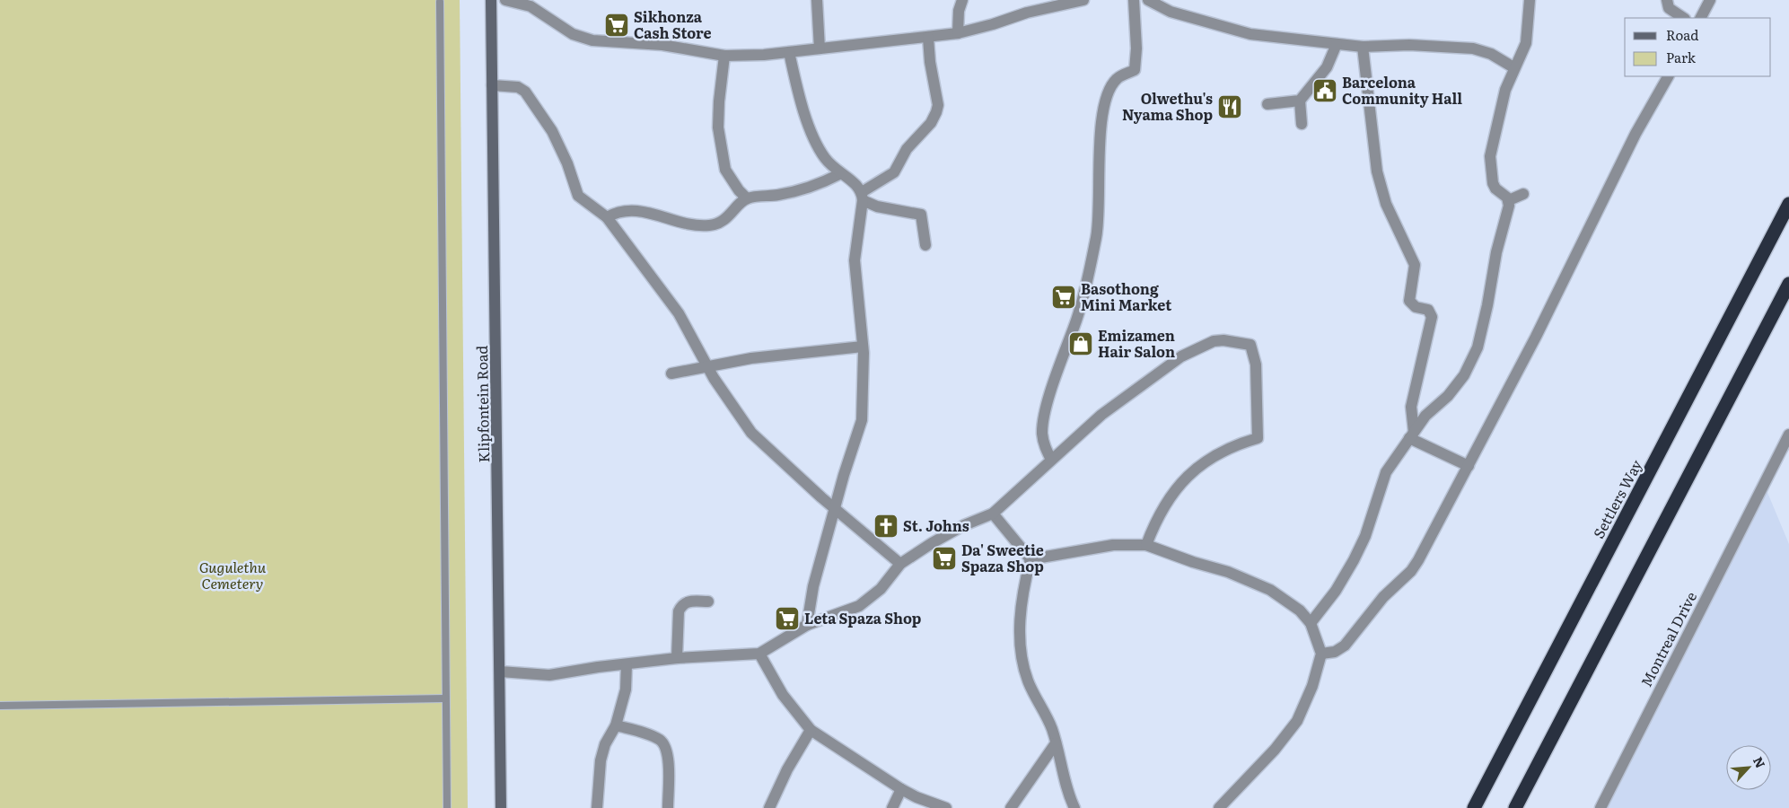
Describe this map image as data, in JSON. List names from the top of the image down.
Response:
{
  "streets": {
    "highway": ["Settlers Way"],
    "main road": ["Klipfontein Road"],
    "street": ["Montreal Drive"]
  },
  "parks": ["Gugulethu Cemetery"],
  "places": {
    "supermarket": [
      "Sikhonza Cash Store",
      "Basothong Mini Market",
      "Da' Sweetie Spaza Shop",
      "Leta Spaza Shop"
    ],
    "public building": ["Barcelona Community Hall"],
    "restaurant": ["Olwethu's Nyama Shop"],
    "shop": ["Emizamen Hair Salon"],
    "church": ["St. Johns"]
  },
  "legend": ["Road", "Park"],
  "north": "top right"
}
